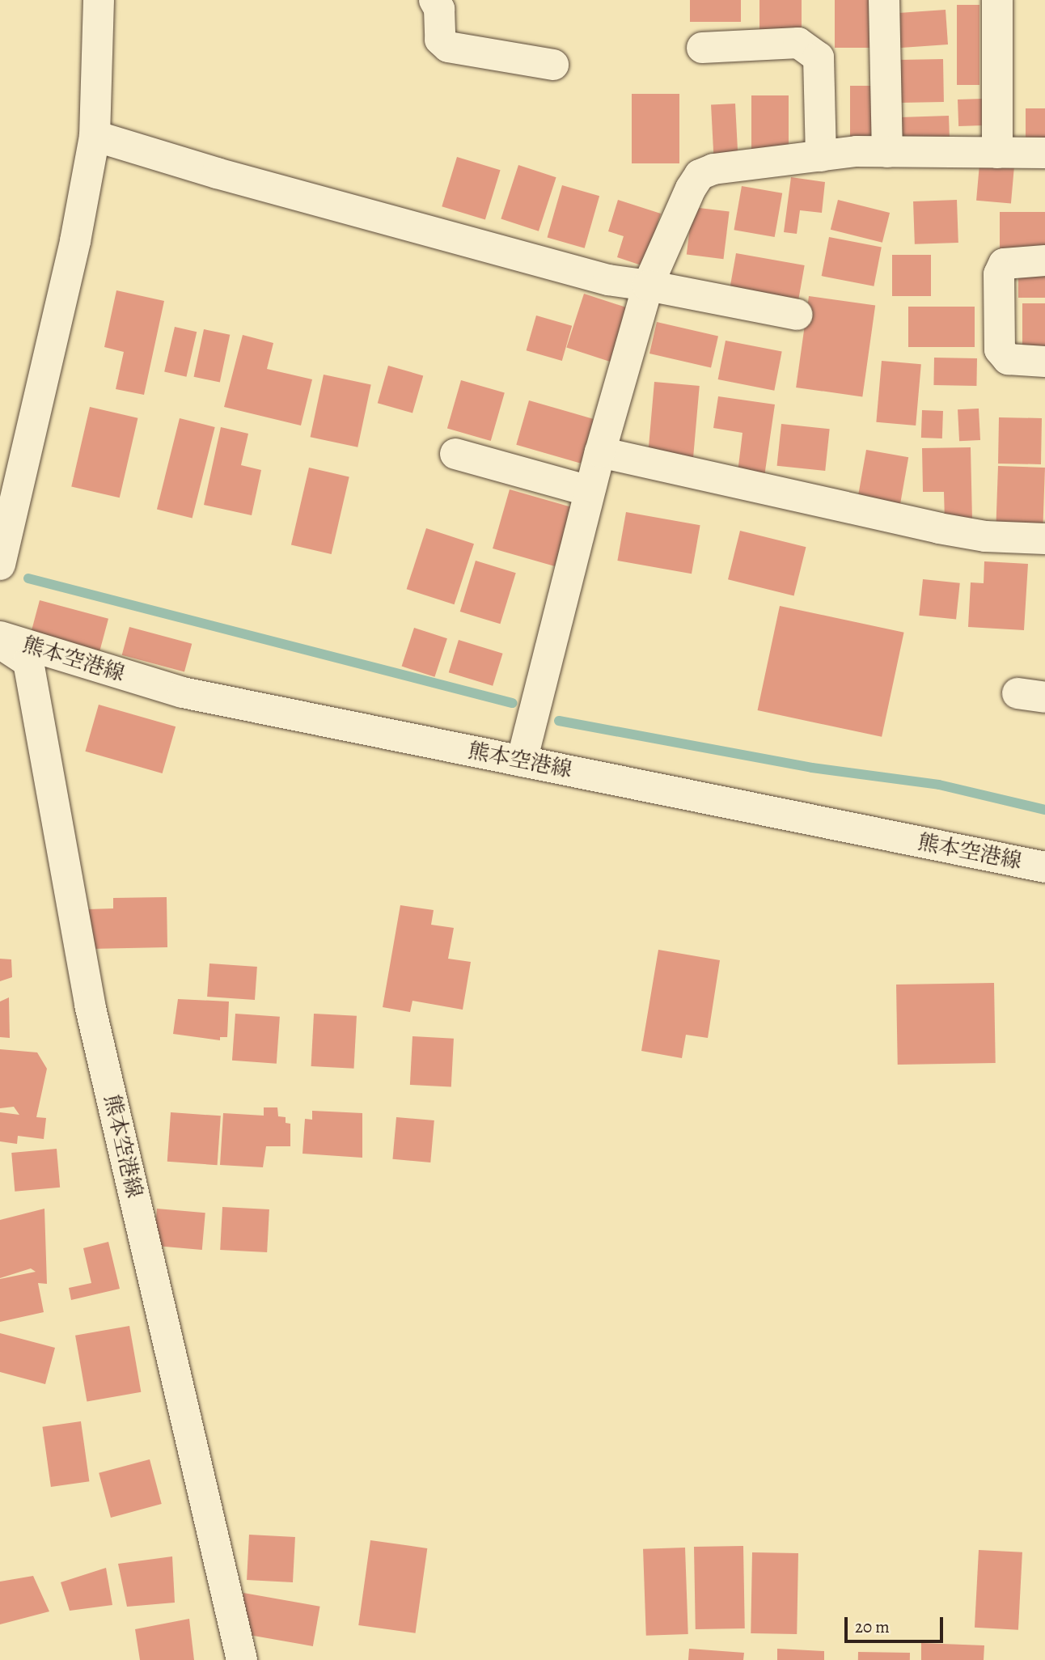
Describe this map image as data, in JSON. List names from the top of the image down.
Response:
{
  "streets": {
    "street": ["熊本空港線"]
  },
  "scale_bar": "20 m"
}
